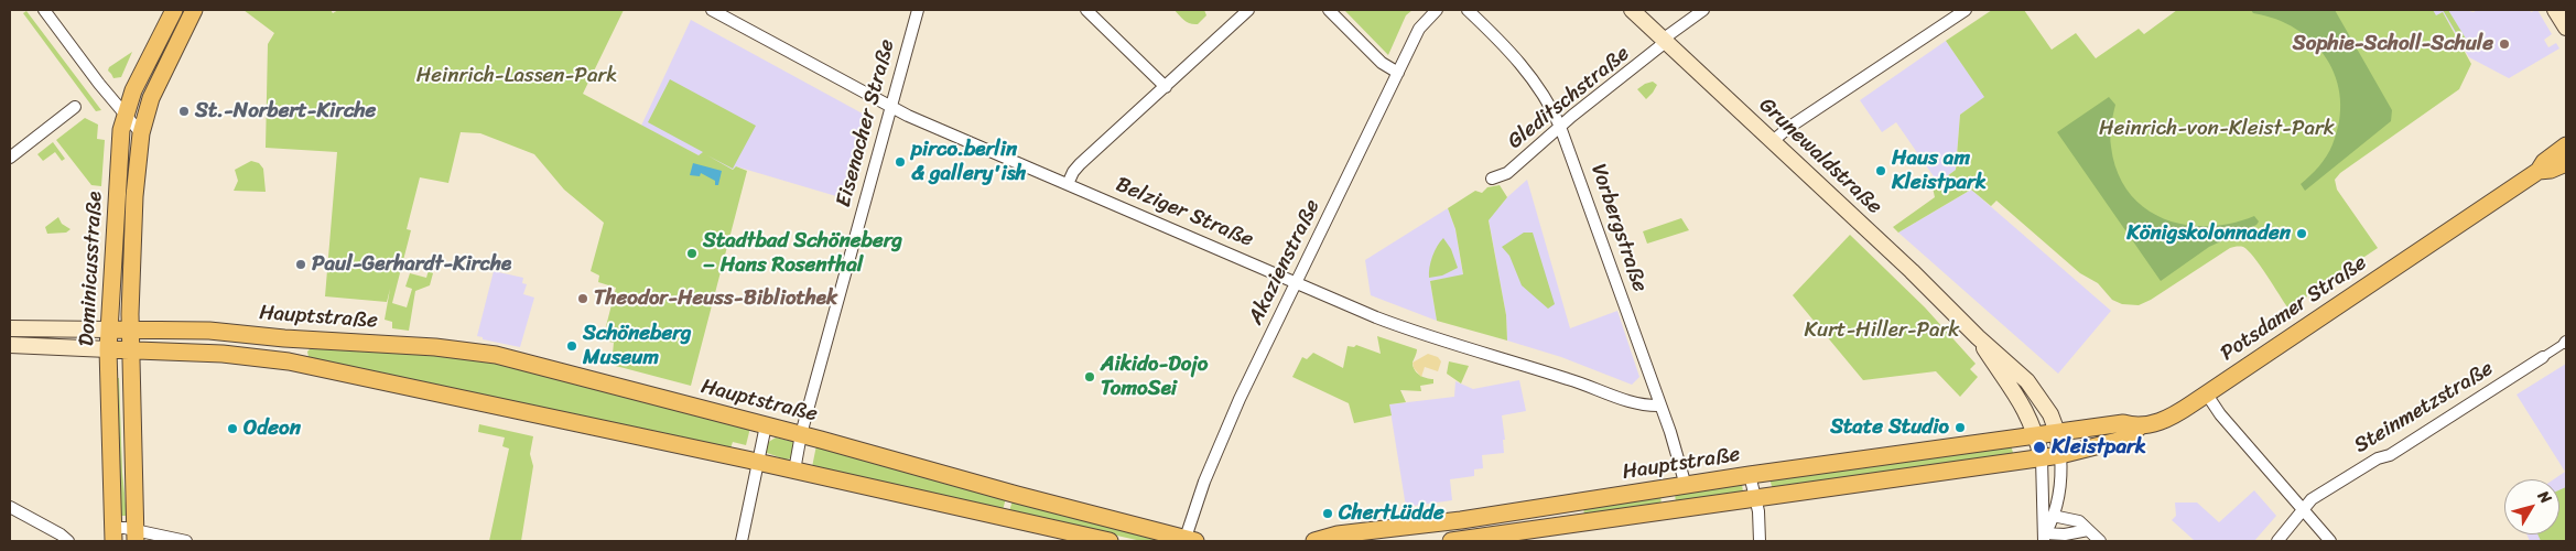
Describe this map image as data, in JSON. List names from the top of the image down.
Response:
{
  "streets": {
    "main road": [
      "Grunewaldstraße",
      "Dominicusstraße",
      "Potsdamer Straße",
      "Hauptstraße"
    ],
    "street": [
      "Gleditschstraße",
      "Eisenacher Straße",
      "Belziger Straße",
      "Vorbergstraße",
      "Akazienstraße",
      "Steinmetzstraße"
    ]
  },
  "crossings": [
    ["Gleditschstraße", "Grunewaldstraße"],
    ["Gleditschstraße", "Vorbergstraße"],
    ["Eisenacher Straße", "Belziger Straße"],
    ["Eisenacher Straße", "Hauptstraße"],
    ["Grunewaldstraße", "Potsdamer Straße"],
    ["Grunewaldstraße", "Hauptstraße"],
    ["Belziger Straße", "Vorbergstraße"],
    ["Belziger Straße", "Akazienstraße"],
    ["Vorbergstraße", "Hauptstraße"],
    ["Akazienstraße", "Hauptstraße"],
    ["Dominicusstraße", "Hauptstraße"],
    ["Potsdamer Straße", "Hauptstraße"]
  ],
  "parks": ["Heinrich-Lassen-Park", "Heinrich-von-Kleist-Park", "Kurt-Hiller-Park"],
  "places": [
    "Sophie-Scholl-Schule",
    "St.-Norbert-Kirche",
    "pirco.berlin & gallery'ish",
    "Haus am Kleistpark",
    "Königskolonnaden",
    "Stadtbad Schöneberg – Hans Rosenthal",
    "Paul-Gerhardt-Kirche",
    "Theodor-Heuss-Bibliothek",
    "Schöneberg Museum",
    "Aikido-Dojo TomoSei",
    "State Studio",
    "Odeon",
    "Kleistpark",
    "ChertLüdde"
  ],
  "north": "top right"
}
